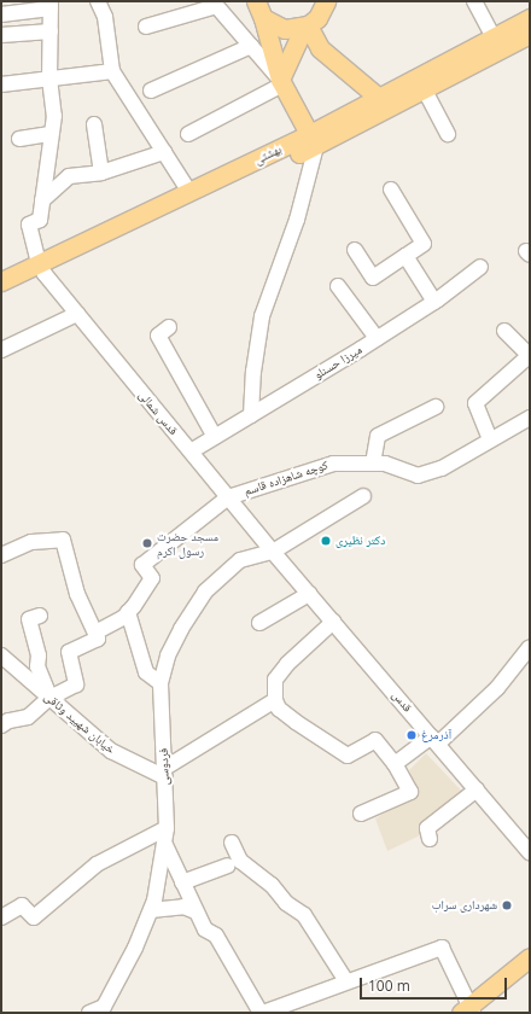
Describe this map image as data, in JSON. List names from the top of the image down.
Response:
{
  "streets": {
    "main road": ["بهشتی"],
    "street": [
      "میرزا حسنلو",
      "قدس شمالی",
      "کوچه شاهزاده قاسم",
      "قدس",
      "خیابان شهیید وثاقی",
      "فردوسی"
    ]
  },
  "crossings": [
    ["بهشتی", "قدس شمالی"],
    ["میرزا حسنلو", "قدس شمالی"],
    ["قدس شمالی", "کوچه شاهزاده قاسم"],
    ["قدس شمالی", "قدس"],
    ["قدس شمالی", "فردوسی"],
    ["قدس", "فردوسی"],
    ["خیابان شهیید وثاقی", "فردوسی"]
  ],
  "places": [
    "دکتر نظیری",
    "مسجد حضرت رسول اکرم",
    "آذرمرغ",
    "شهرداری سراب"
  ],
  "scale_bar": "100 m"
}
